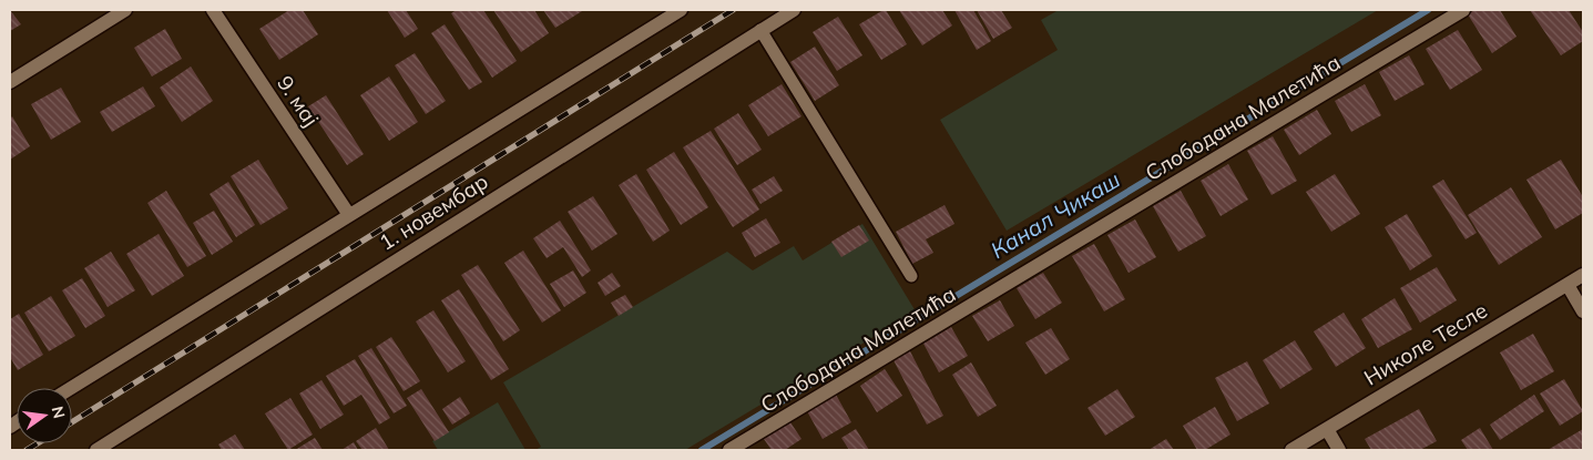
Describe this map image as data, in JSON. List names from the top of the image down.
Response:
{
  "streets": {
    "street": [
      "9. мај",
      "Слободана Малетића",
      "1. новембар",
      "Николе Тесле"
    ]
  },
  "crossings": [
    ["9. мај", "1. новембар"]
  ],
  "water": ["Канал Чикаш"],
  "north": "right"
}
